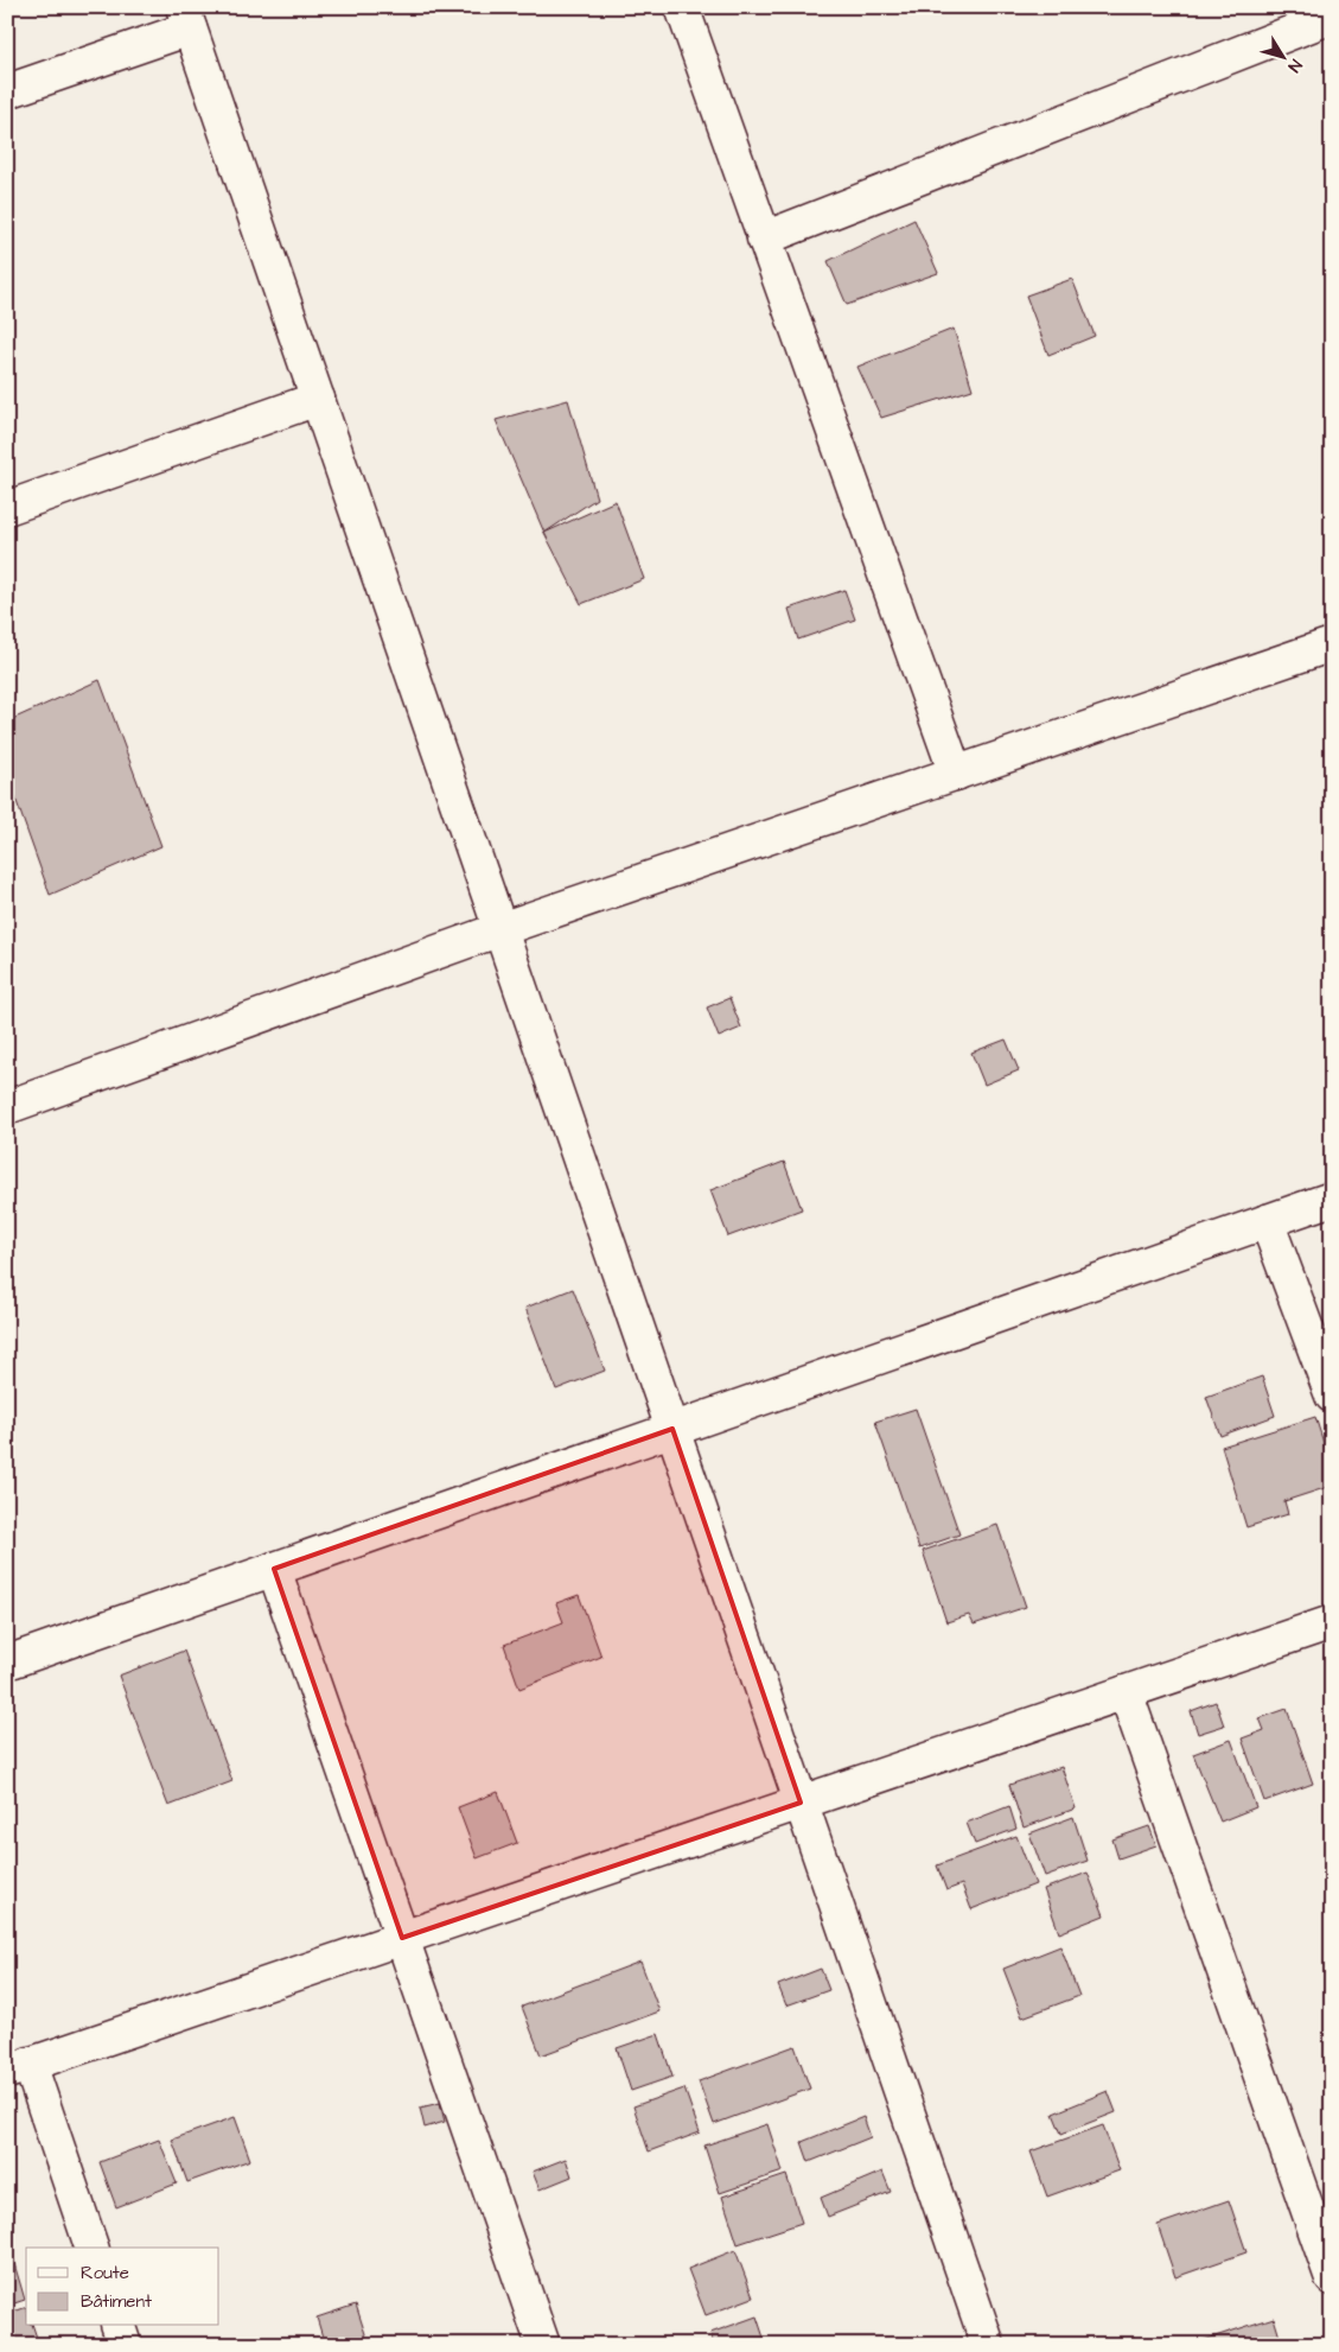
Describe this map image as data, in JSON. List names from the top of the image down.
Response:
{
  "legend": ["Route", "Bâtiment"],
  "north": "bottom right"
}
